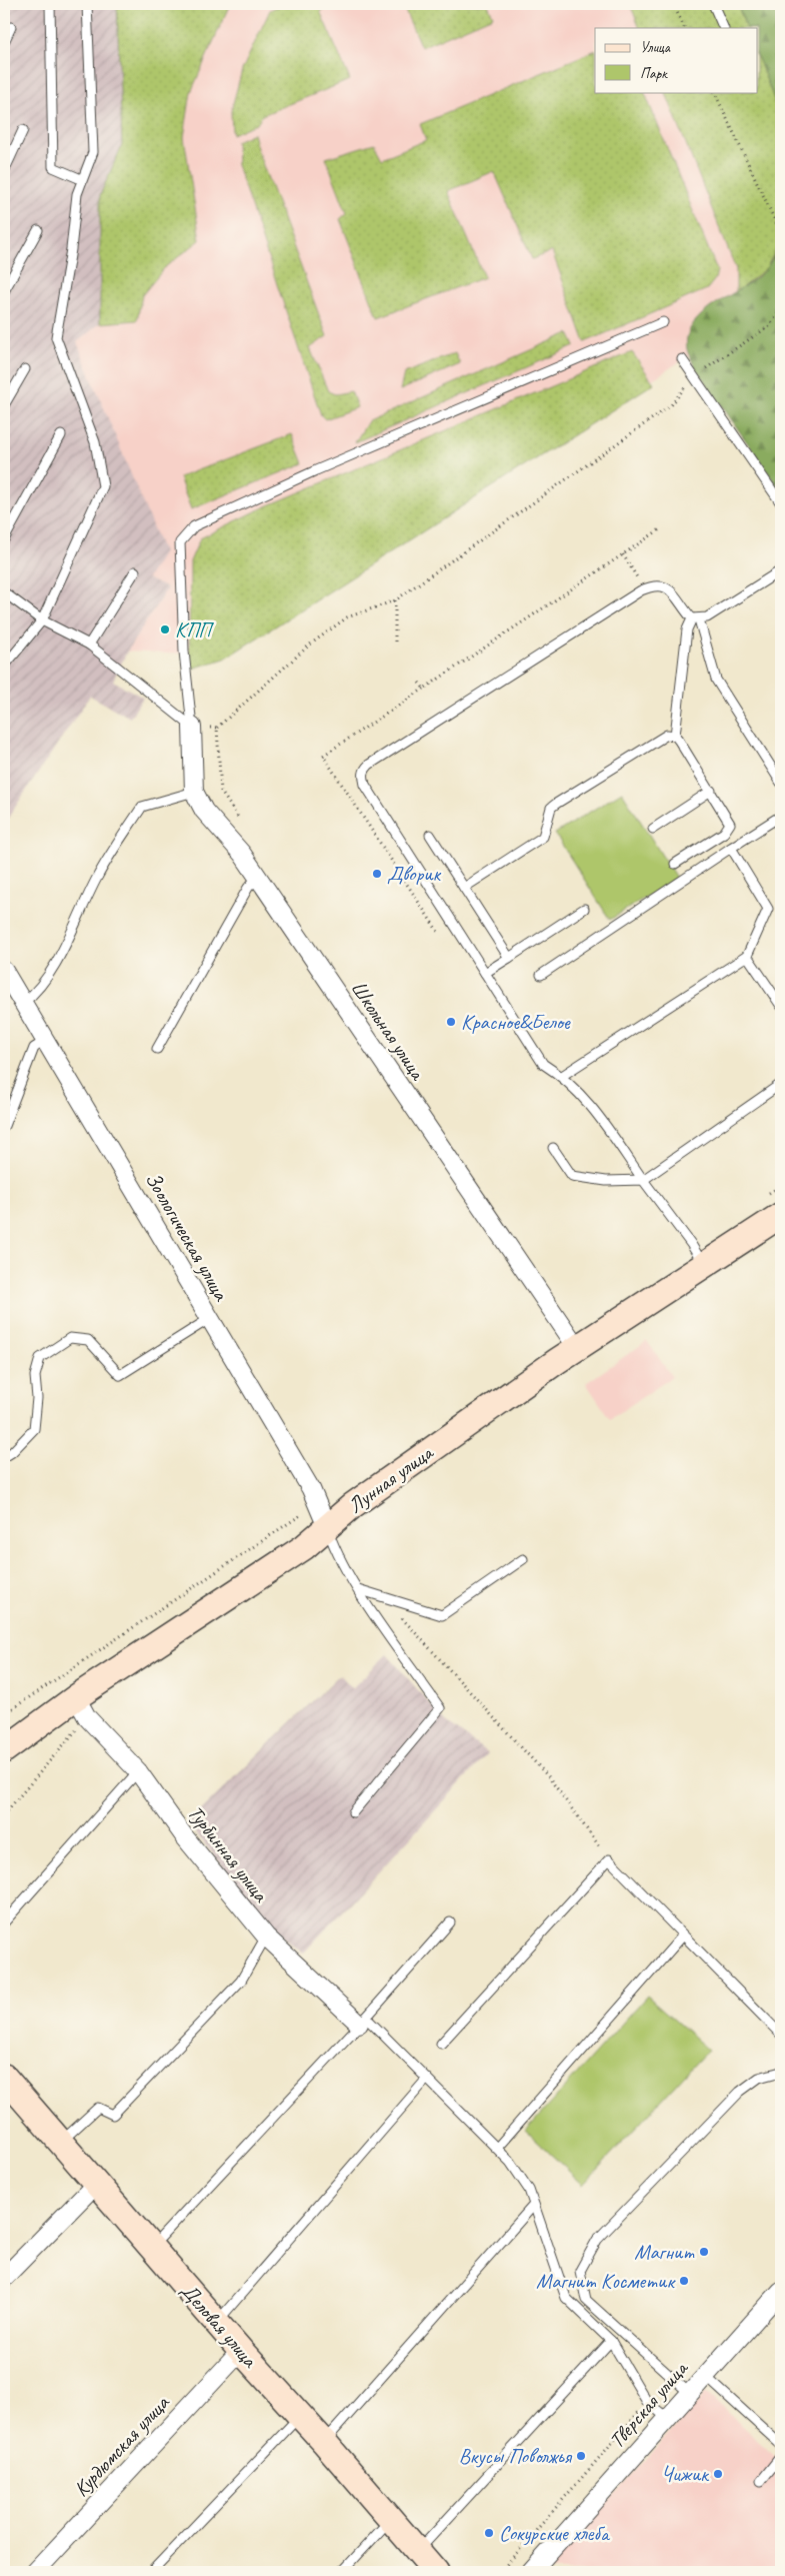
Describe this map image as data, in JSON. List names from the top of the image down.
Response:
{
  "streets": {
    "street": [
      "Школьная улица",
      "Зоологическая улица",
      "Лунная улица",
      "Турбинная улица",
      "Деловая улица",
      "Тверская улица",
      "Курдюмская улица"
    ]
  },
  "crossings": [
    ["Школьная улица", "Лунная улица"],
    ["Зоологическая улица", "Лунная улица"],
    ["Лунная улица", "Турбинная улица"],
    ["Деловая улица", "Курдюмская улица"]
  ],
  "places": [
    "КПП",
    "Дворик",
    "Красное&Белое",
    "Магнит",
    "Магнит Косметик",
    "Вкусы Поволжья",
    "Чижик",
    "Сокурские хлеба"
  ],
  "legend": ["Улица", "Парк"]
}
